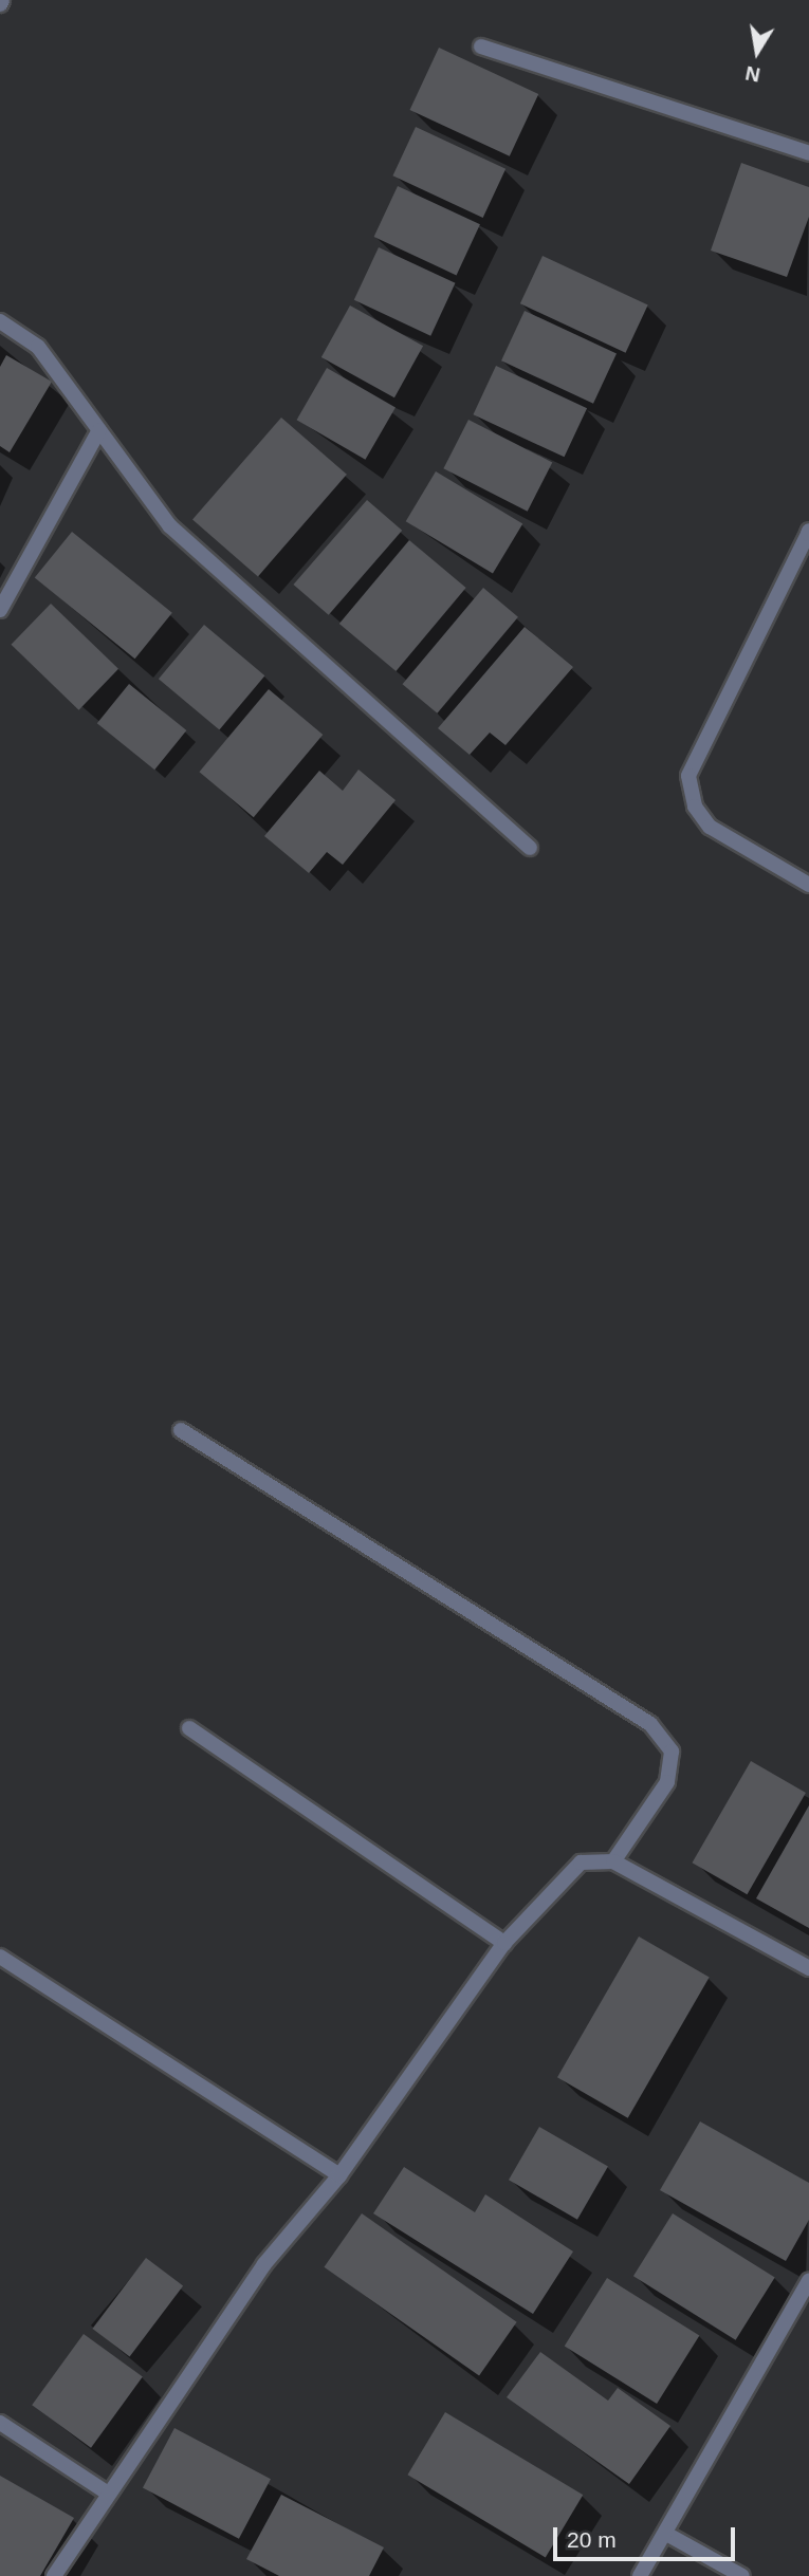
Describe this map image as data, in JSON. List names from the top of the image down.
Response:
{
  "scale_bar": "20 m",
  "north": "bottom"
}
